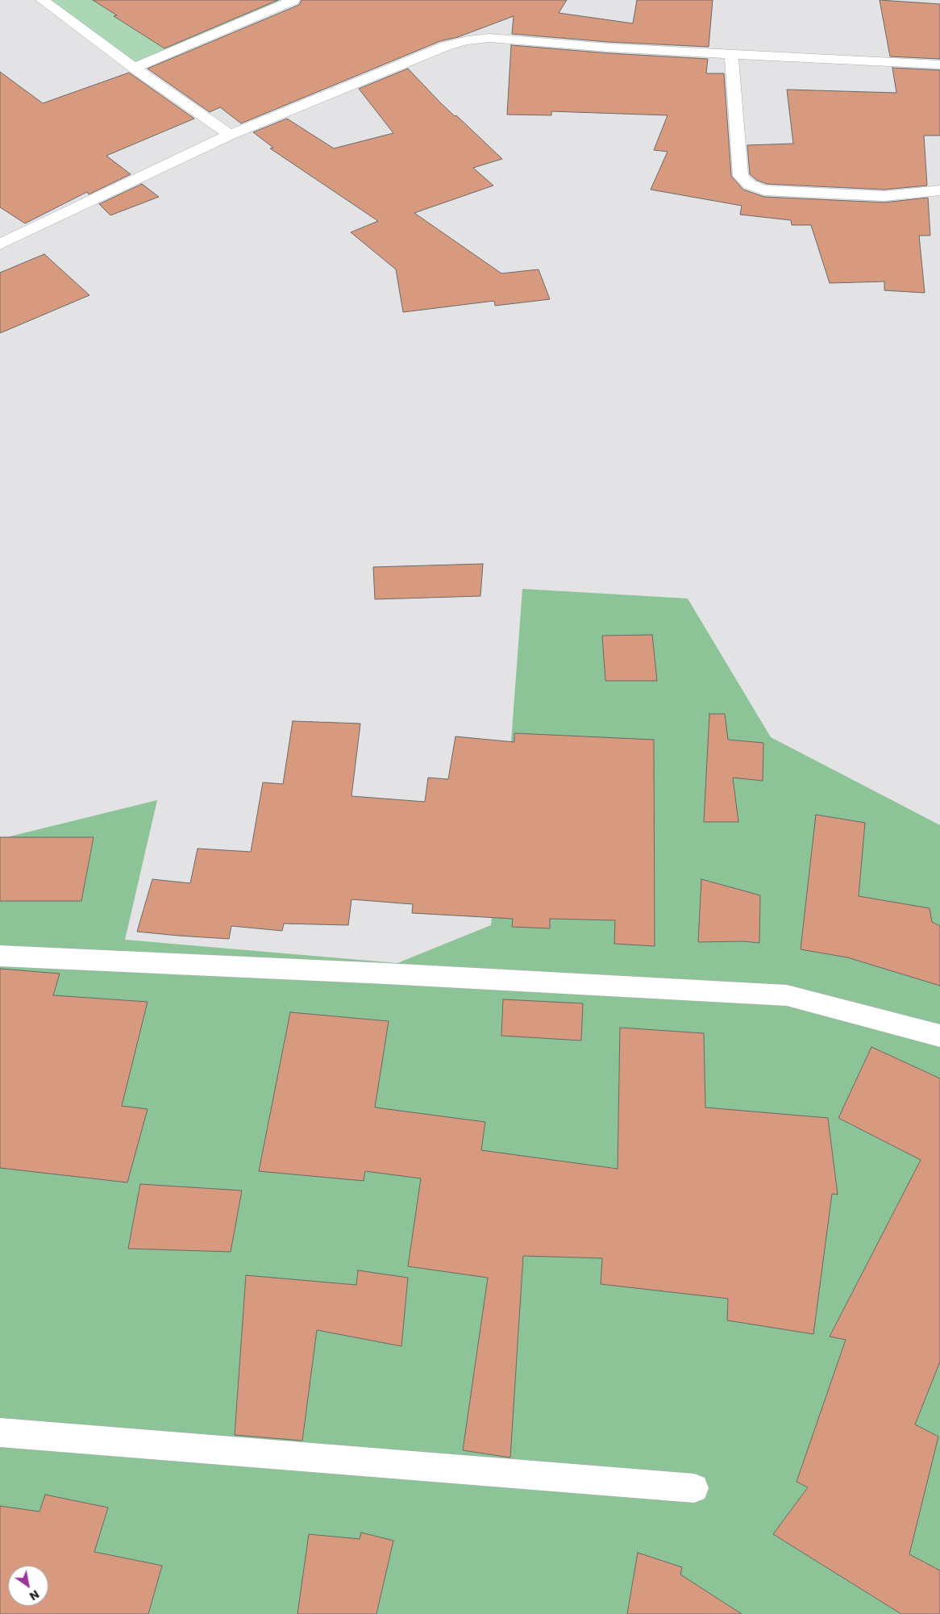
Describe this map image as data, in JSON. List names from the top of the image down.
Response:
{
  "north": "bottom right"
}
